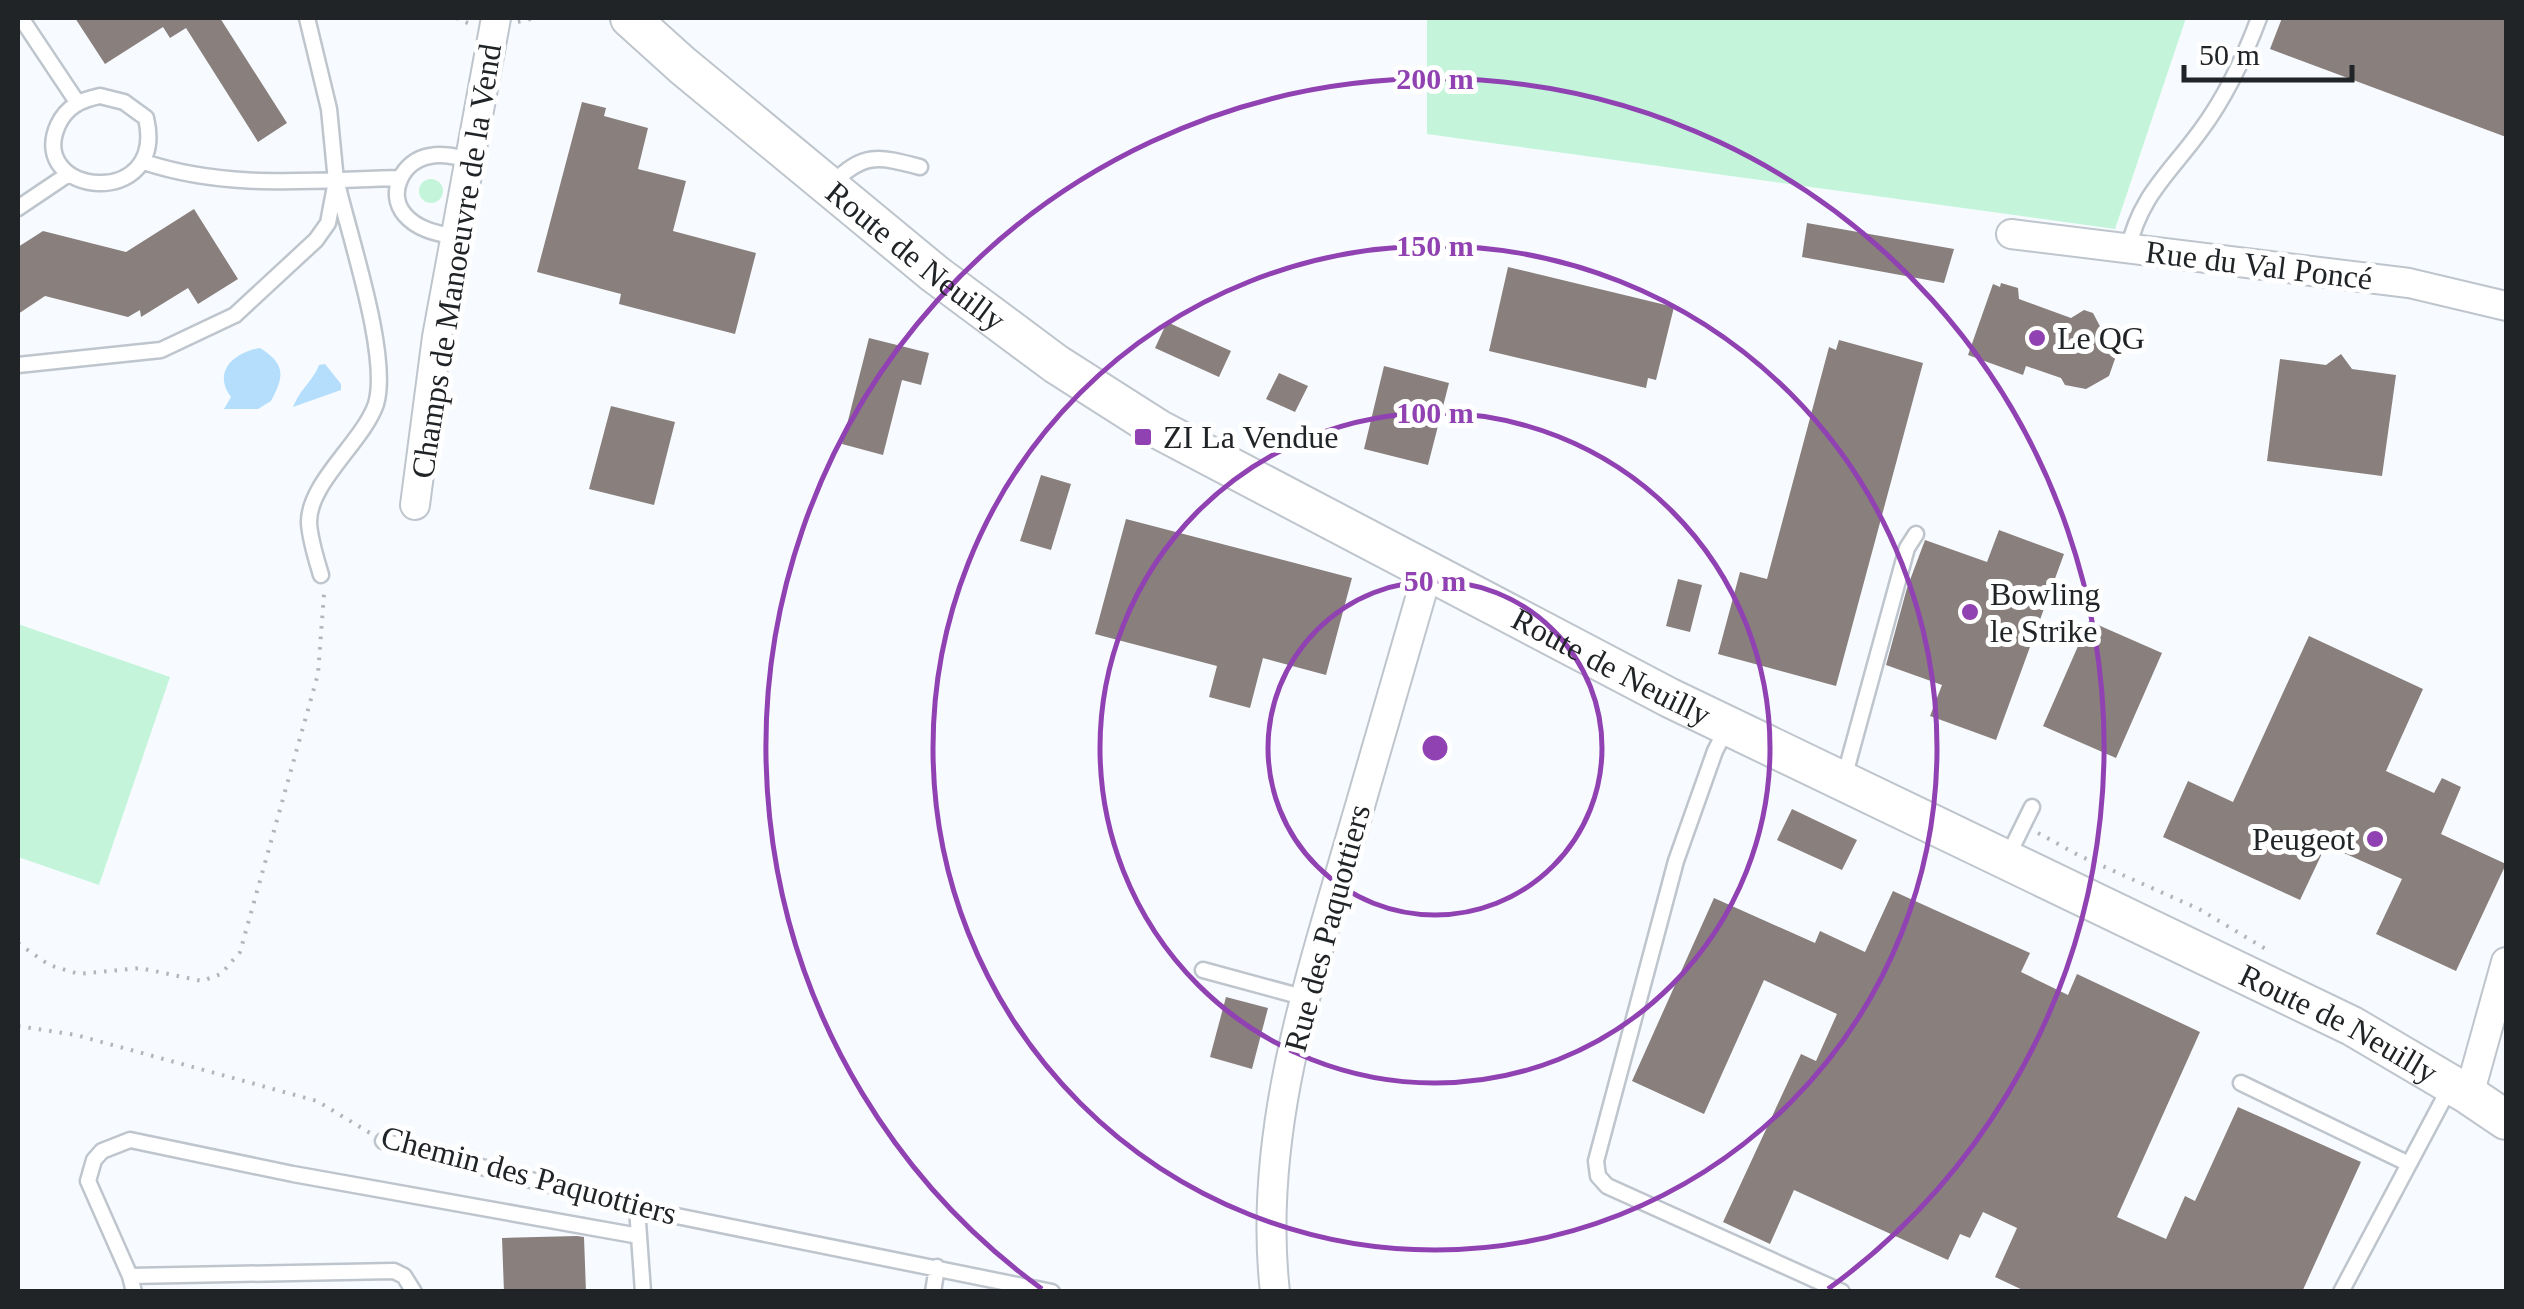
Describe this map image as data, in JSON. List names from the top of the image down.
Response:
{
  "streets": {
    "main road": ["Route de Neuilly"],
    "street": ["Champs de Manoeuvre de la Vend", "Rue du Val Poncé", "Rue des Paquottiers"],
    "lane": ["Chemin des Paquottiers"]
  },
  "crossings": [
    ["Route de Neuilly", "Rue des Paquottiers"]
  ],
  "places": {
    "other": ["Le QG", "Bowling le Strike", "Peugeot"],
    "transit": ["ZI La Vendue"]
  },
  "scale_bar": "50 m",
  "rings": [
    "200 m",
    "150 m",
    "100 m",
    "50 m"
  ]
}
